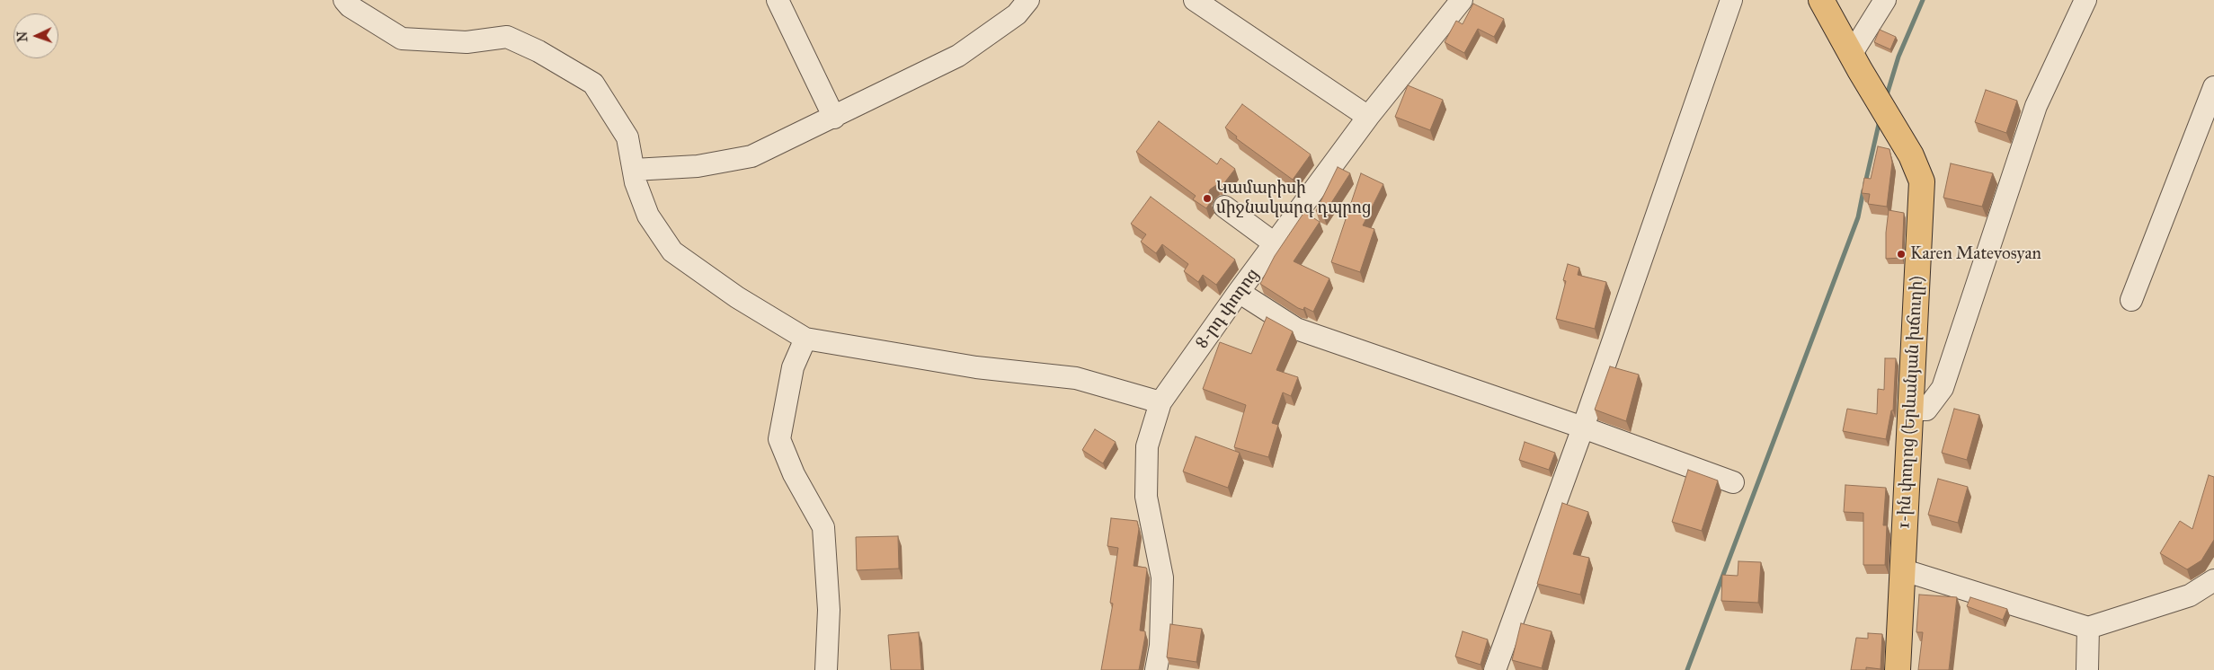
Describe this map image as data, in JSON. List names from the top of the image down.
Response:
{
  "streets": {
    "main road": ["1-ին փողոց (Երևանյան խճուղի)"],
    "street": ["8-րդ փողոց"]
  },
  "places": ["Կամարիսի միջնակարգ դպրոց", "Karen Matevosyan"],
  "north": "left"
}
